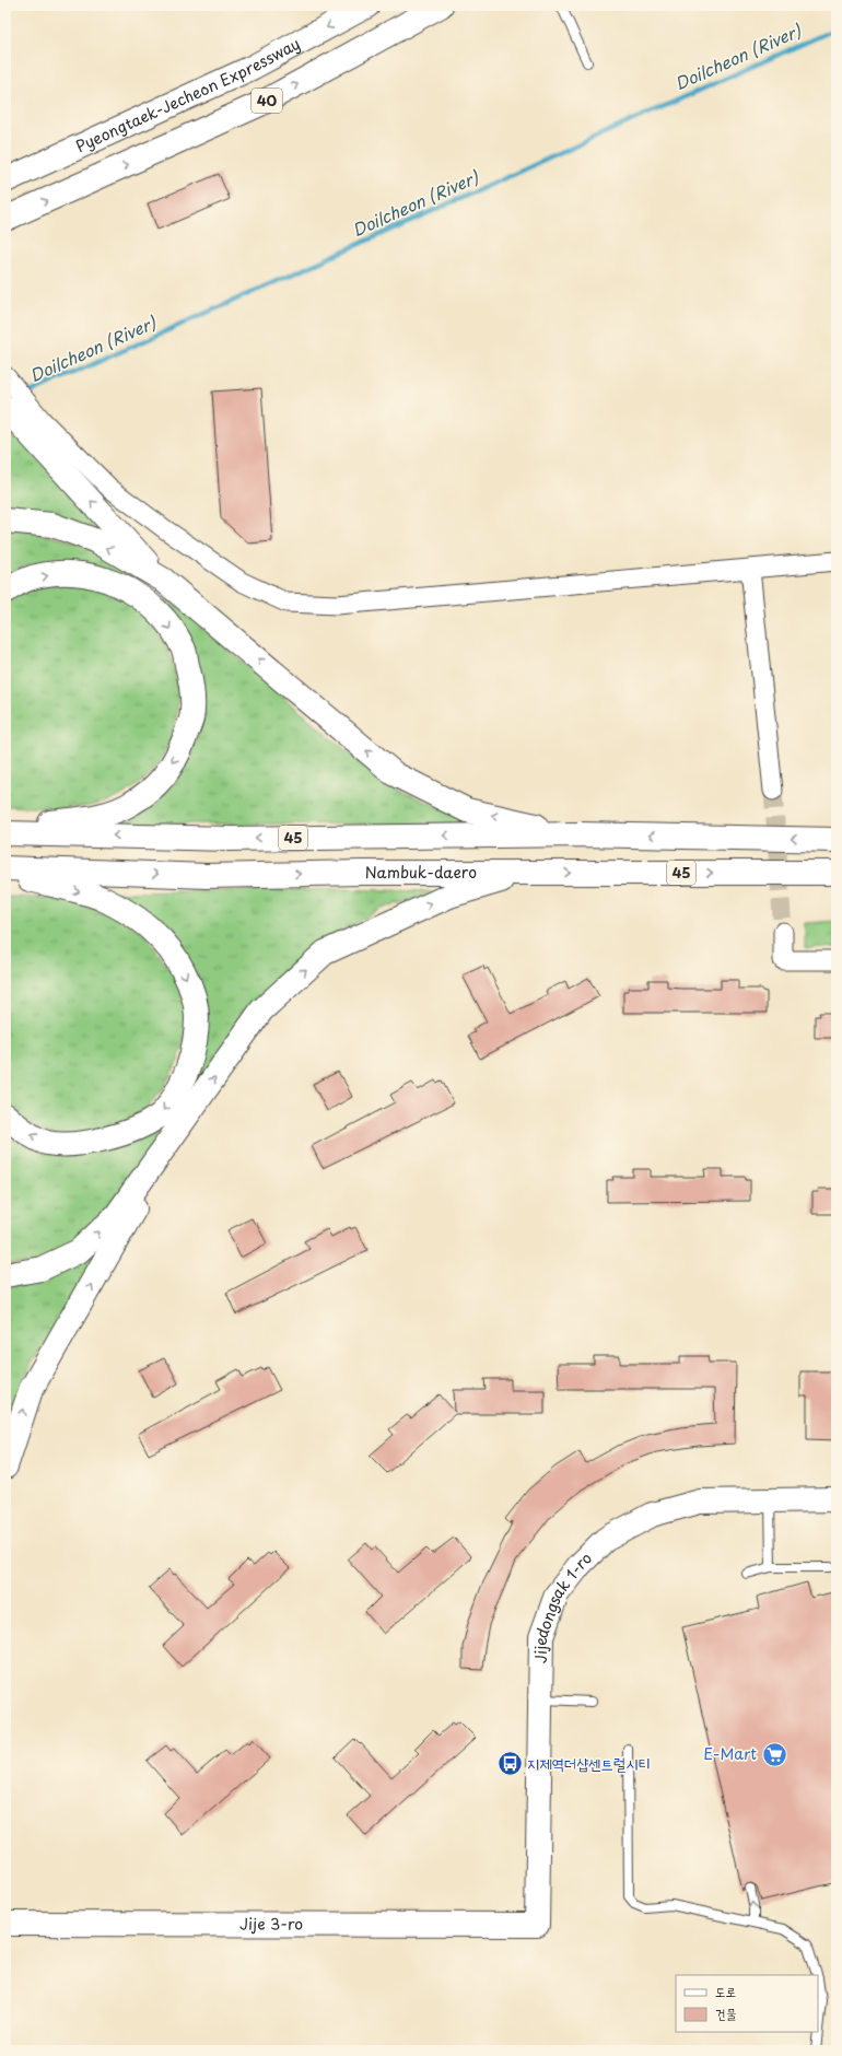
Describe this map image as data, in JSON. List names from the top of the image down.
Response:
{
  "streets": {
    "main road": [
      "Pyeongtaek-Jecheon Expressway",
      "40",
      "45",
      "Nambuk-daero",
      "Jijedongsak 1-ro",
      "Jije 3-ro"
    ]
  },
  "crossings": [
    ["Jijedongsak 1-ro", "Jije 3-ro"]
  ],
  "water": ["Doilcheon (River)"],
  "places": {
    "supermarket": ["E-Mart"],
    "bus stop": ["지제역더샵센트럴시티"]
  },
  "legend": ["도로", "건물"]
}
